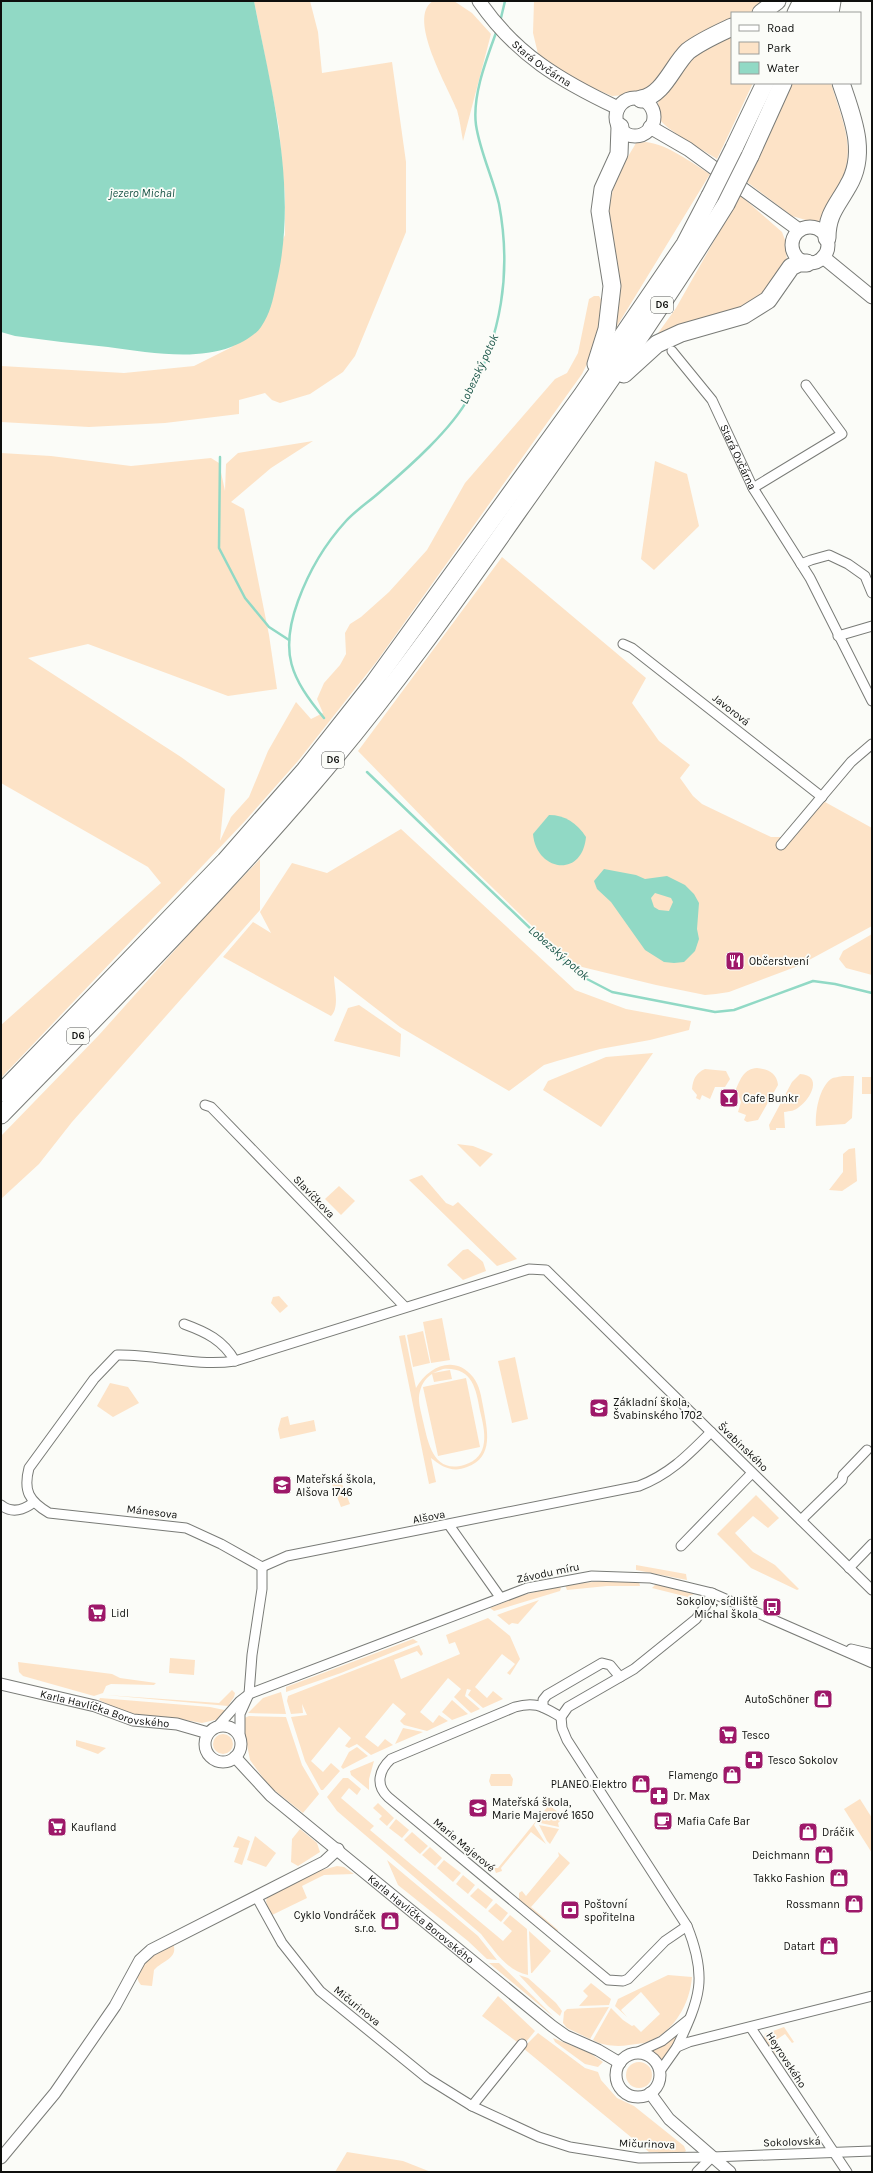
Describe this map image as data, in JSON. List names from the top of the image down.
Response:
{
  "streets": {
    "highway": ["D6"],
    "main road": ["Stará Ovčárna"],
    "street": [
      "Javorová",
      "Slavíčkova",
      "Švabinského",
      "Mánesova",
      "Alšova",
      "Závodu míru",
      "Karla Havlíčka Borovského",
      "Marie Majerové",
      "Mičurinova",
      "Heyrovského",
      "Sokolovská"
    ]
  },
  "crossings": [
    ["Slavíčkova", "Švabinského"],
    ["Švabinského", "Alšova"],
    ["Mánesova", "Alšova"],
    ["Závodu míru", "Karla Havlíčka Borovského"],
    ["Mičurinova", "Sokolovská"],
    ["Heyrovského", "Sokolovská"]
  ],
  "water": ["jezero Michal", "Lobezský potok"],
  "places": {
    "restaurant": ["Občerstvení"],
    "bar": ["Cafe Bunkr"],
    "school or university": ["Základní škola, Švabinského 1702", "Mateřská škola, Alšova 1746", "Mateřská škola, Marie Majerové 1650"],
    "bus stop": ["Sokolov, sídliště Michal škola"],
    "supermarket": ["Lidl", "Tesco", "Kaufland"],
    "shop": [
      "AutoSchöner",
      "Flamengo",
      "PLANEO Elektro",
      "Dráčik",
      "Deichmann",
      "Takko Fashion",
      "Rossmann",
      "Cyklo Vondráček s.r.o.",
      "Datart"
    ],
    "pharmacy": ["Tesco Sokolov", "Dr. Max"],
    "cafe": ["Mafia Cafe Bar"],
    "bank": ["Poštovní spořitelna"]
  },
  "legend": ["Road", "Park", "Water"]
}
